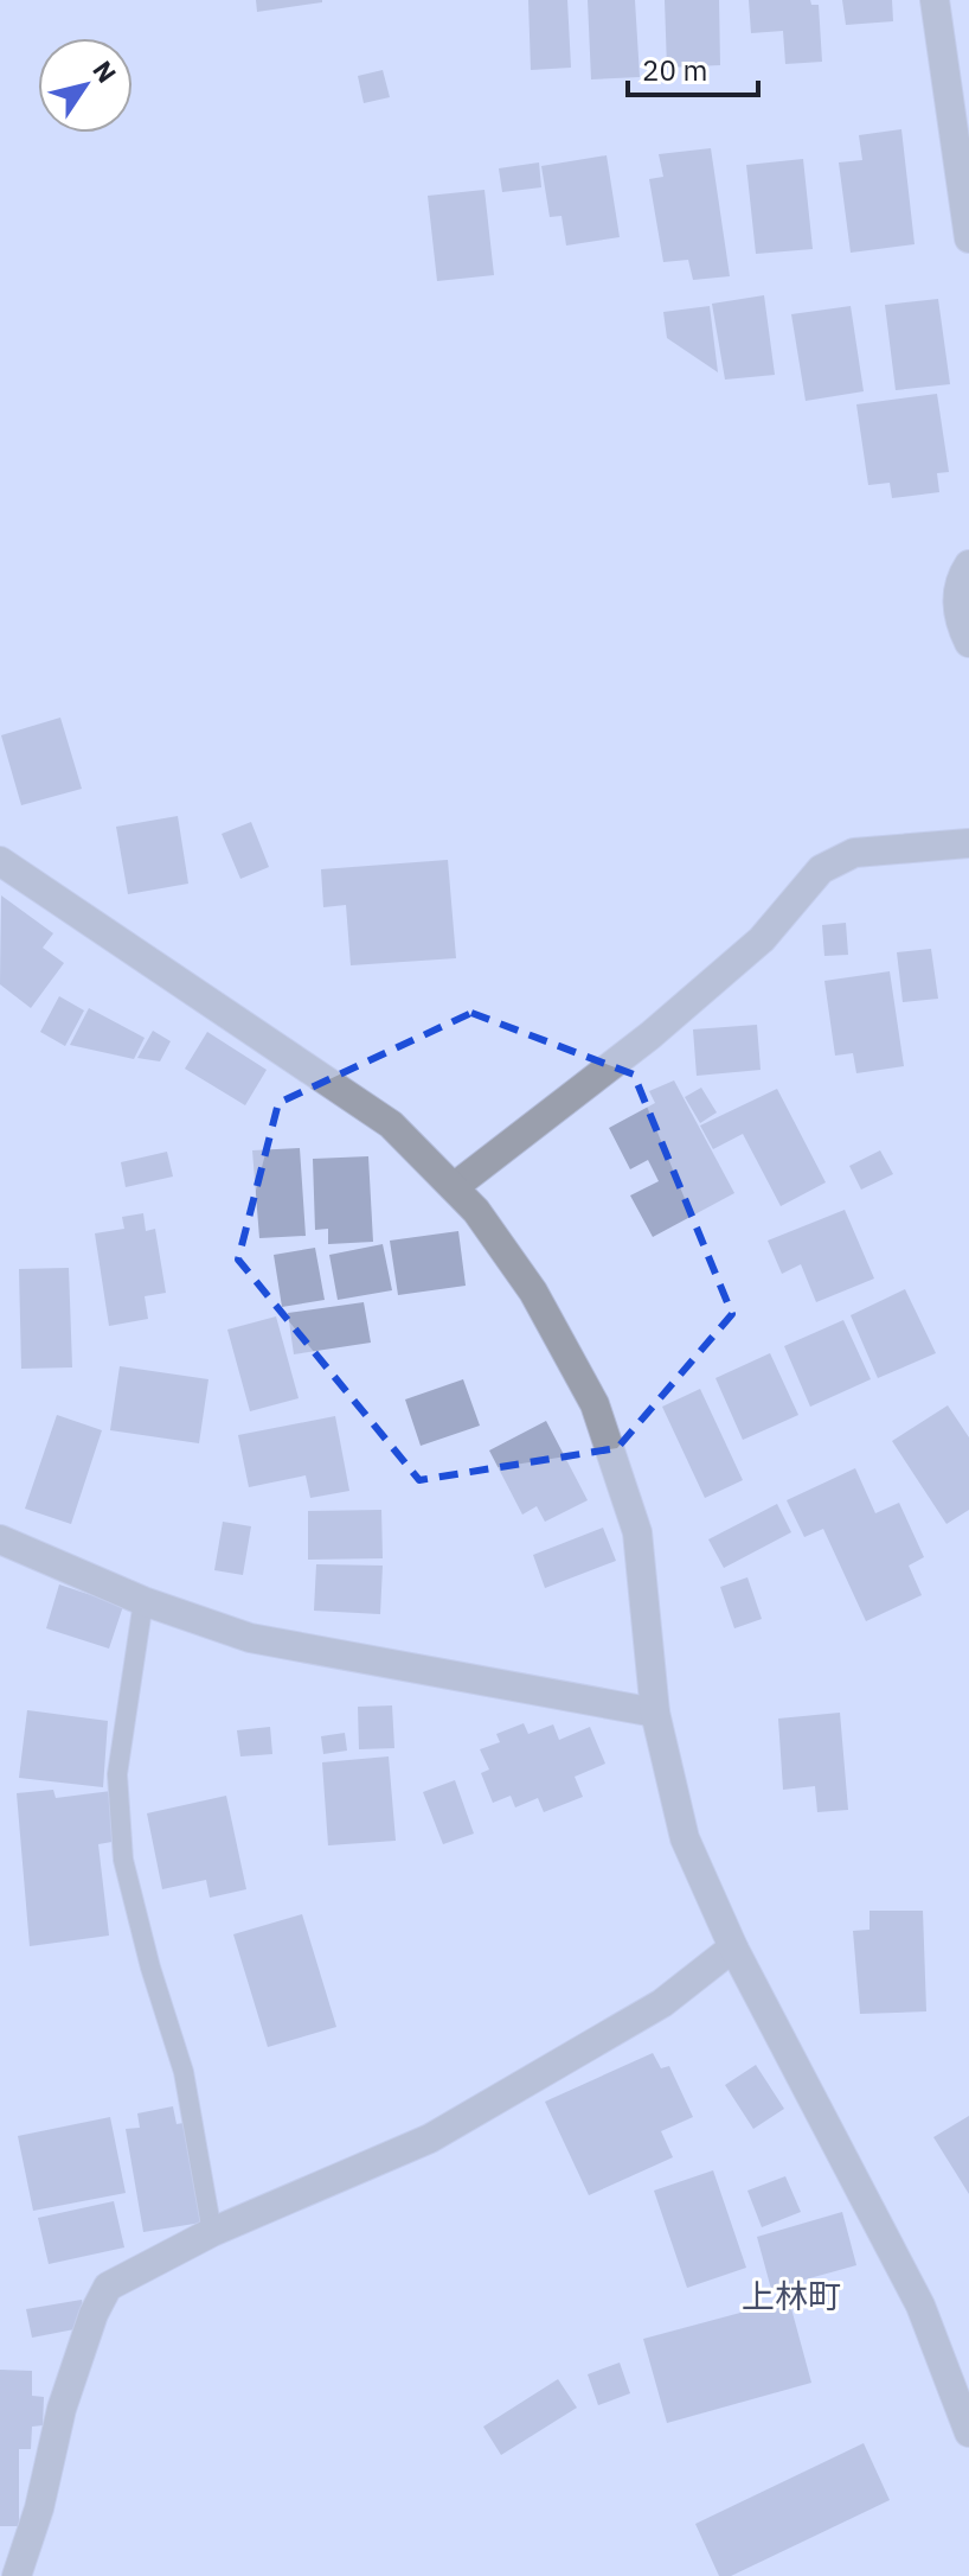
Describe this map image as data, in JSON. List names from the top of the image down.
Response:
{
  "districts": ["上林町"],
  "scale_bar": "20 m",
  "north": "top right"
}
